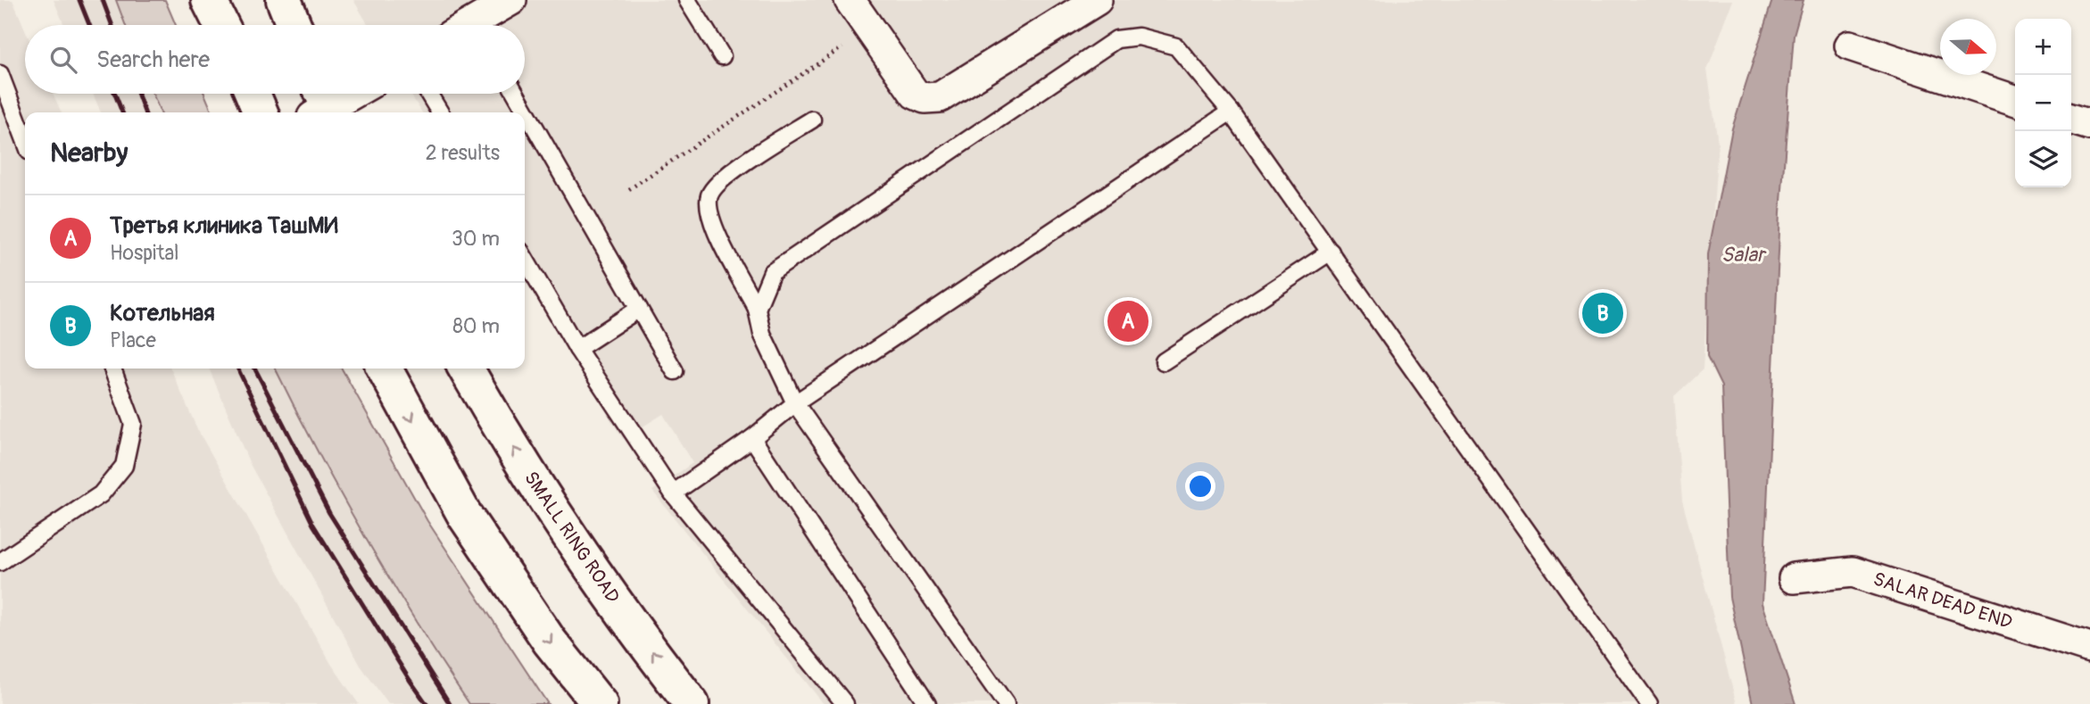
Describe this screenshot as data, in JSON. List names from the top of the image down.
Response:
{
  "streets": {
    "highway": ["SMALL RING ROAD"],
    "street": ["SALAR DEAD END"]
  },
  "water": ["Salar"],
  "north": "right",
  "page": {
    "map_buttons": ["+", "−"],
    "search": "Search here",
    "heading": ["Nearby", "2 results"],
    "list": [
      {
        "mark": "A",
        "name": "Третья клиника ТашМИ",
        "note": "Hospital",
        "value": "30 m"
      },
      {
        "mark": "B",
        "name": "Котельная",
        "note": "Place",
        "value": "80 m"
      }
    ],
    "pins": ["B", "A"]
  }
}
